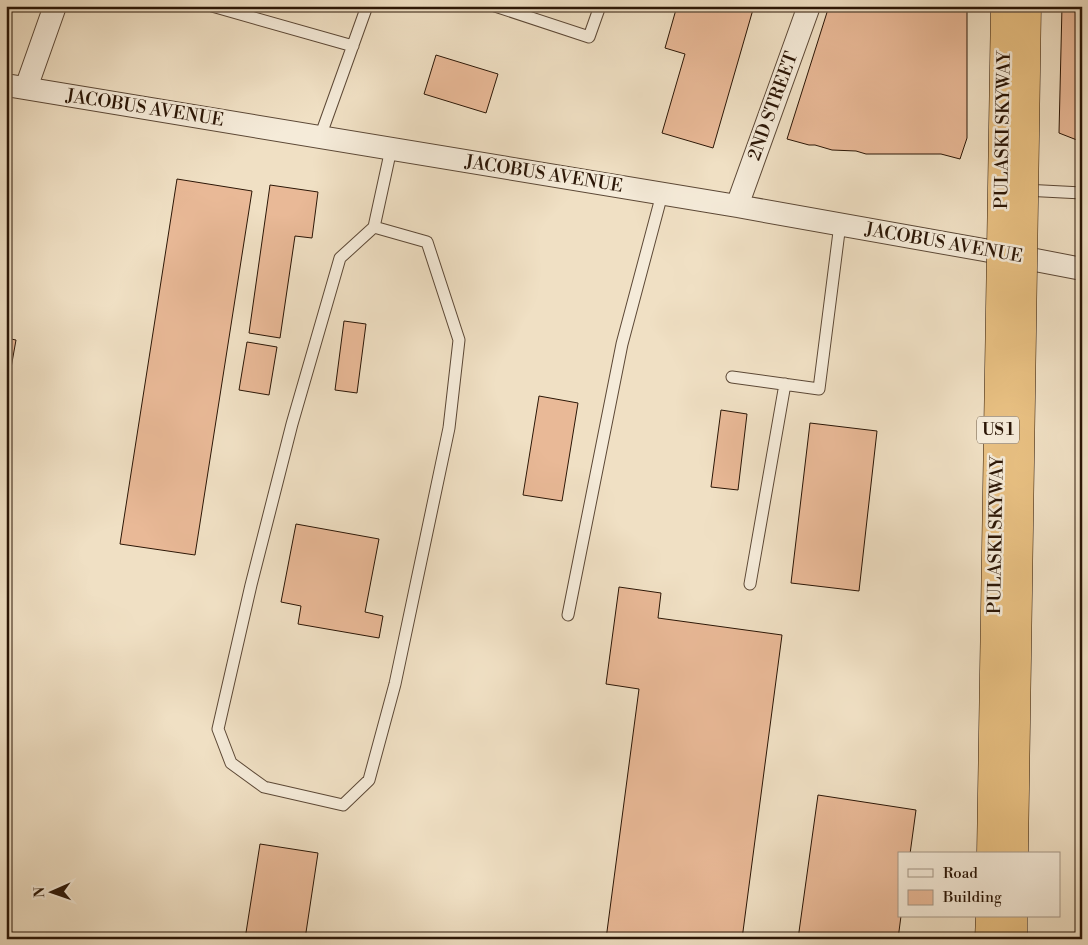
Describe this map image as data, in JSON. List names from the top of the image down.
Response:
{
  "streets": {
    "highway": ["PULASKI SKYWAY", "US 1"],
    "street": ["2ND STREET", "JACOBUS AVENUE"]
  },
  "crossings": [
    ["2ND STREET", "JACOBUS AVENUE"]
  ],
  "legend": ["Road", "Building"],
  "north": "left"
}
